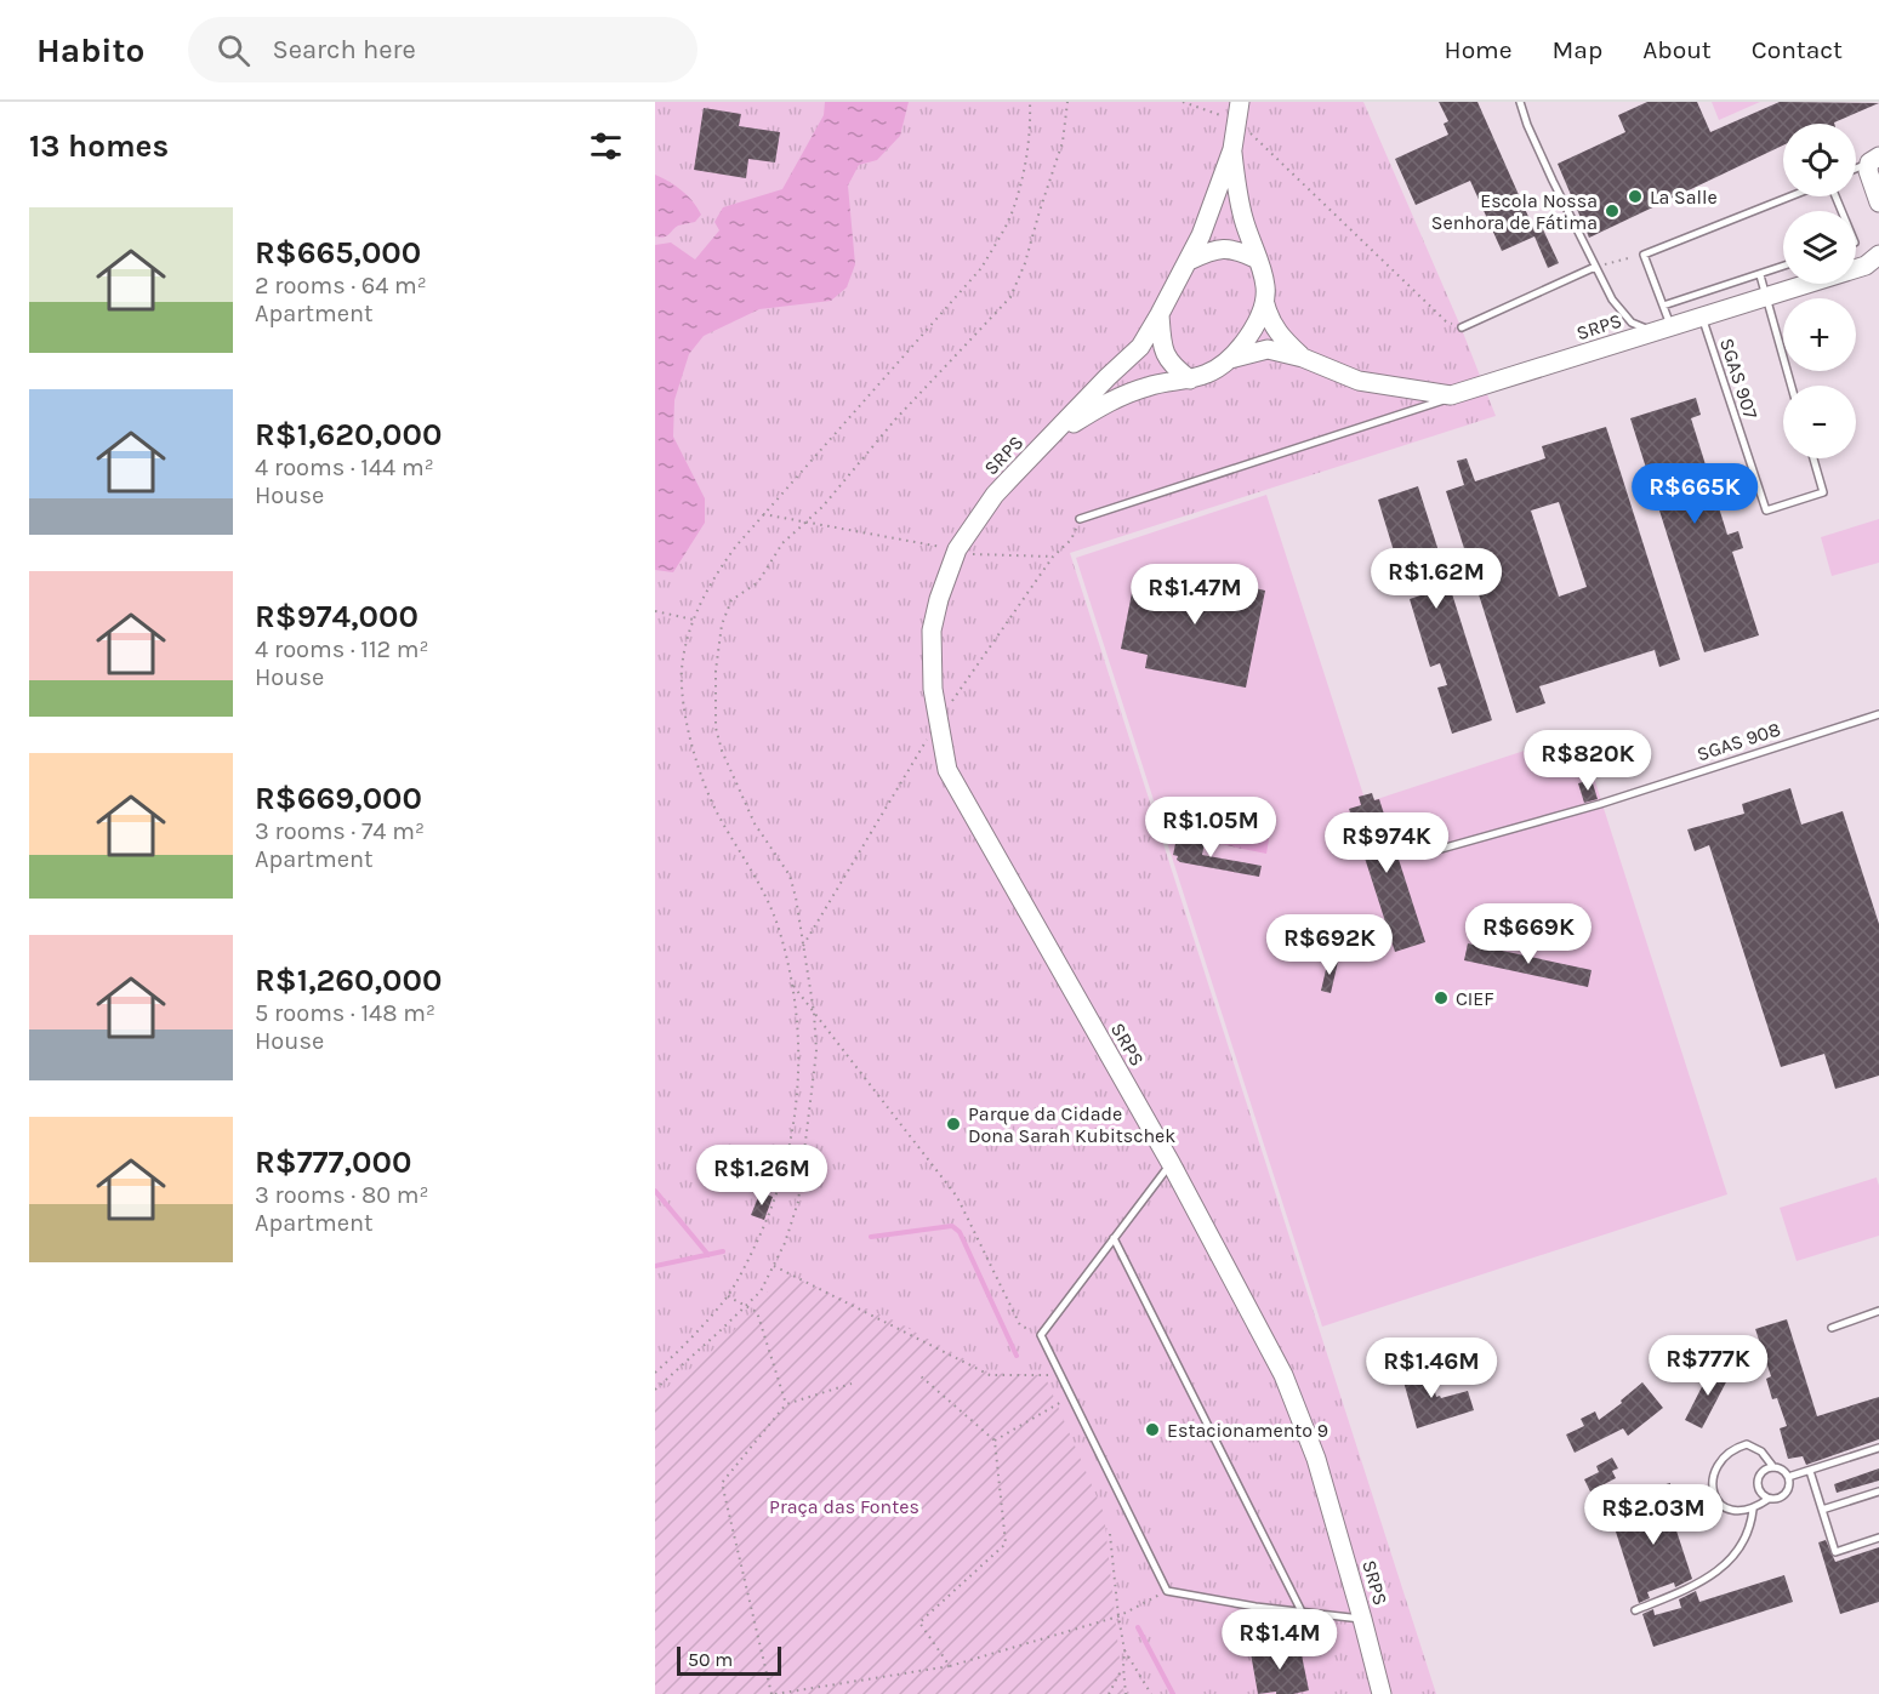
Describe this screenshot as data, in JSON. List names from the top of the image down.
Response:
{
  "streets": {
    "main road": ["SRPS"],
    "lane": ["SGAS 907", "SGAS 908"]
  },
  "crossings": [
    ["SRPS", "SGAS 907"]
  ],
  "parks": ["Praça das Fontes"],
  "places": [
    "La Salle",
    "Escola Nossa Senhora de Fátima",
    "CIEF",
    "Parque da Cidade Dona Sarah Kubitschek",
    "Estacionamento 9"
  ],
  "scale_bar": "50 m",
  "page": {
    "header": "Habito",
    "search": "Search here",
    "nav": [
      "Home",
      "Map",
      "About",
      "Contact"
    ],
    "heading": "13 homes",
    "map_buttons": ["+", "−"],
    "list": [
      {
        "name": "R$665,000",
        "note": "2 rooms · 64 m² · Apartment"
      },
      {
        "name": "R$1,620,000",
        "note": "4 rooms · 144 m² · House"
      },
      {
        "name": "R$974,000",
        "note": "4 rooms · 112 m² · House"
      },
      {
        "name": "R$669,000",
        "note": "3 rooms · 74 m² · Apartment"
      },
      {
        "name": "R$1,260,000",
        "note": "5 rooms · 148 m² · House"
      },
      {
        "name": "R$777,000",
        "note": "3 rooms · 80 m² · Apartment"
      }
    ],
    "price": [
      "R$665K",
      "R$1.62M",
      "R$1.47M",
      "R$820K",
      "R$1.05M",
      "R$974K",
      "R$669K",
      "R$692K",
      "R$1.26M",
      "R$777K",
      "R$1.46M",
      "R$2.03M",
      "R$1.4M"
    ],
    "scale": "50 m"
  }
}
